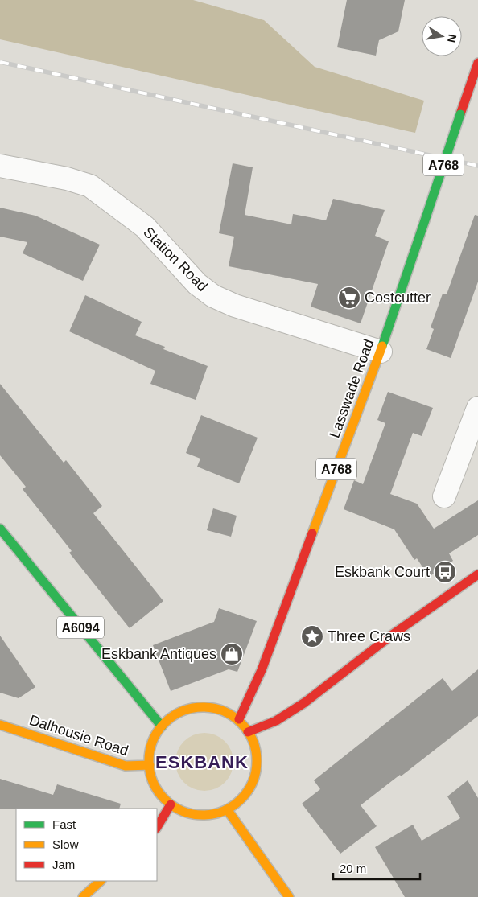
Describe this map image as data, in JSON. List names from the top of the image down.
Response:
{
  "streets": {
    "main road": [
      "A768",
      "Lasswade Road",
      "A6094",
      "Dalhousie Road"
    ],
    "street": ["Station Road"]
  },
  "crossings": [
    ["Station Road", "Lasswade Road"],
    ["Lasswade Road", "A6094"],
    ["Lasswade Road", "Dalhousie Road"],
    ["A6094", "Dalhousie Road"]
  ],
  "districts": ["ESKBANK"],
  "places": {
    "supermarket": ["Costcutter"],
    "bus stop": ["Eskbank Court"],
    "place": ["Three Craws"],
    "shop": ["Eskbank Antiques"]
  },
  "legend": ["Fast", "Slow", "Jam"],
  "scale_bar": "20 m",
  "north": "right"
}
